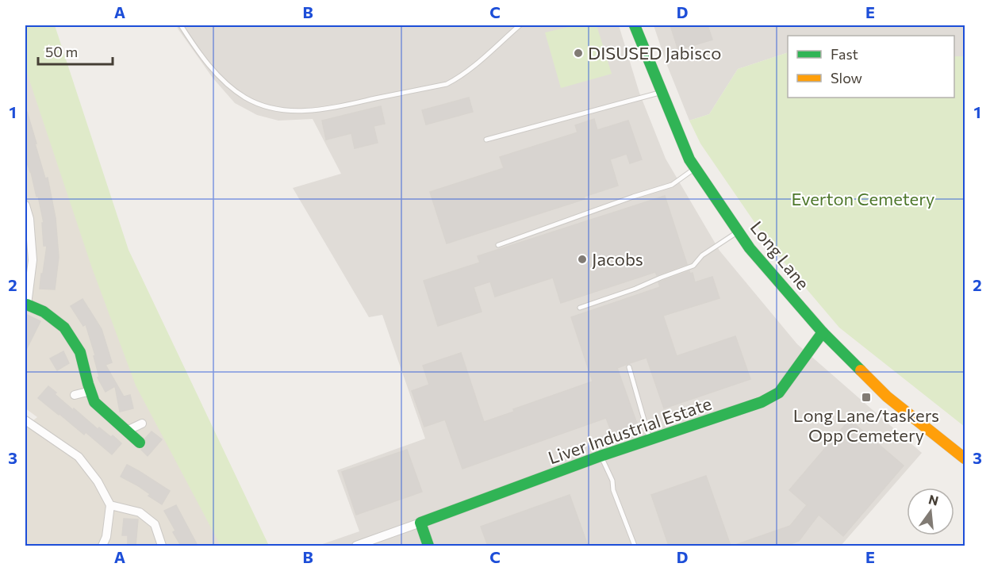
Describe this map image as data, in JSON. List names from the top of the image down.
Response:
{
  "streets": {
    "street": ["Long Lane", "Liver Industrial Estate"]
  },
  "crossings": [
    ["Long Lane", "Liver Industrial Estate"]
  ],
  "parks": ["Everton Cemetery"],
  "places": {
    "other": ["DISUSED Jabisco", "Jacobs"],
    "transit": ["Long Lane/taskers Opp Cemetery"]
  },
  "legend": ["Fast", "Slow"],
  "scale_bar": "50 m",
  "north": "top",
  "grid": {
    "columns": [
      "A",
      "B",
      "C",
      "D",
      "E"
    ],
    "rows": ["1", "2", "3"]
  }
}
